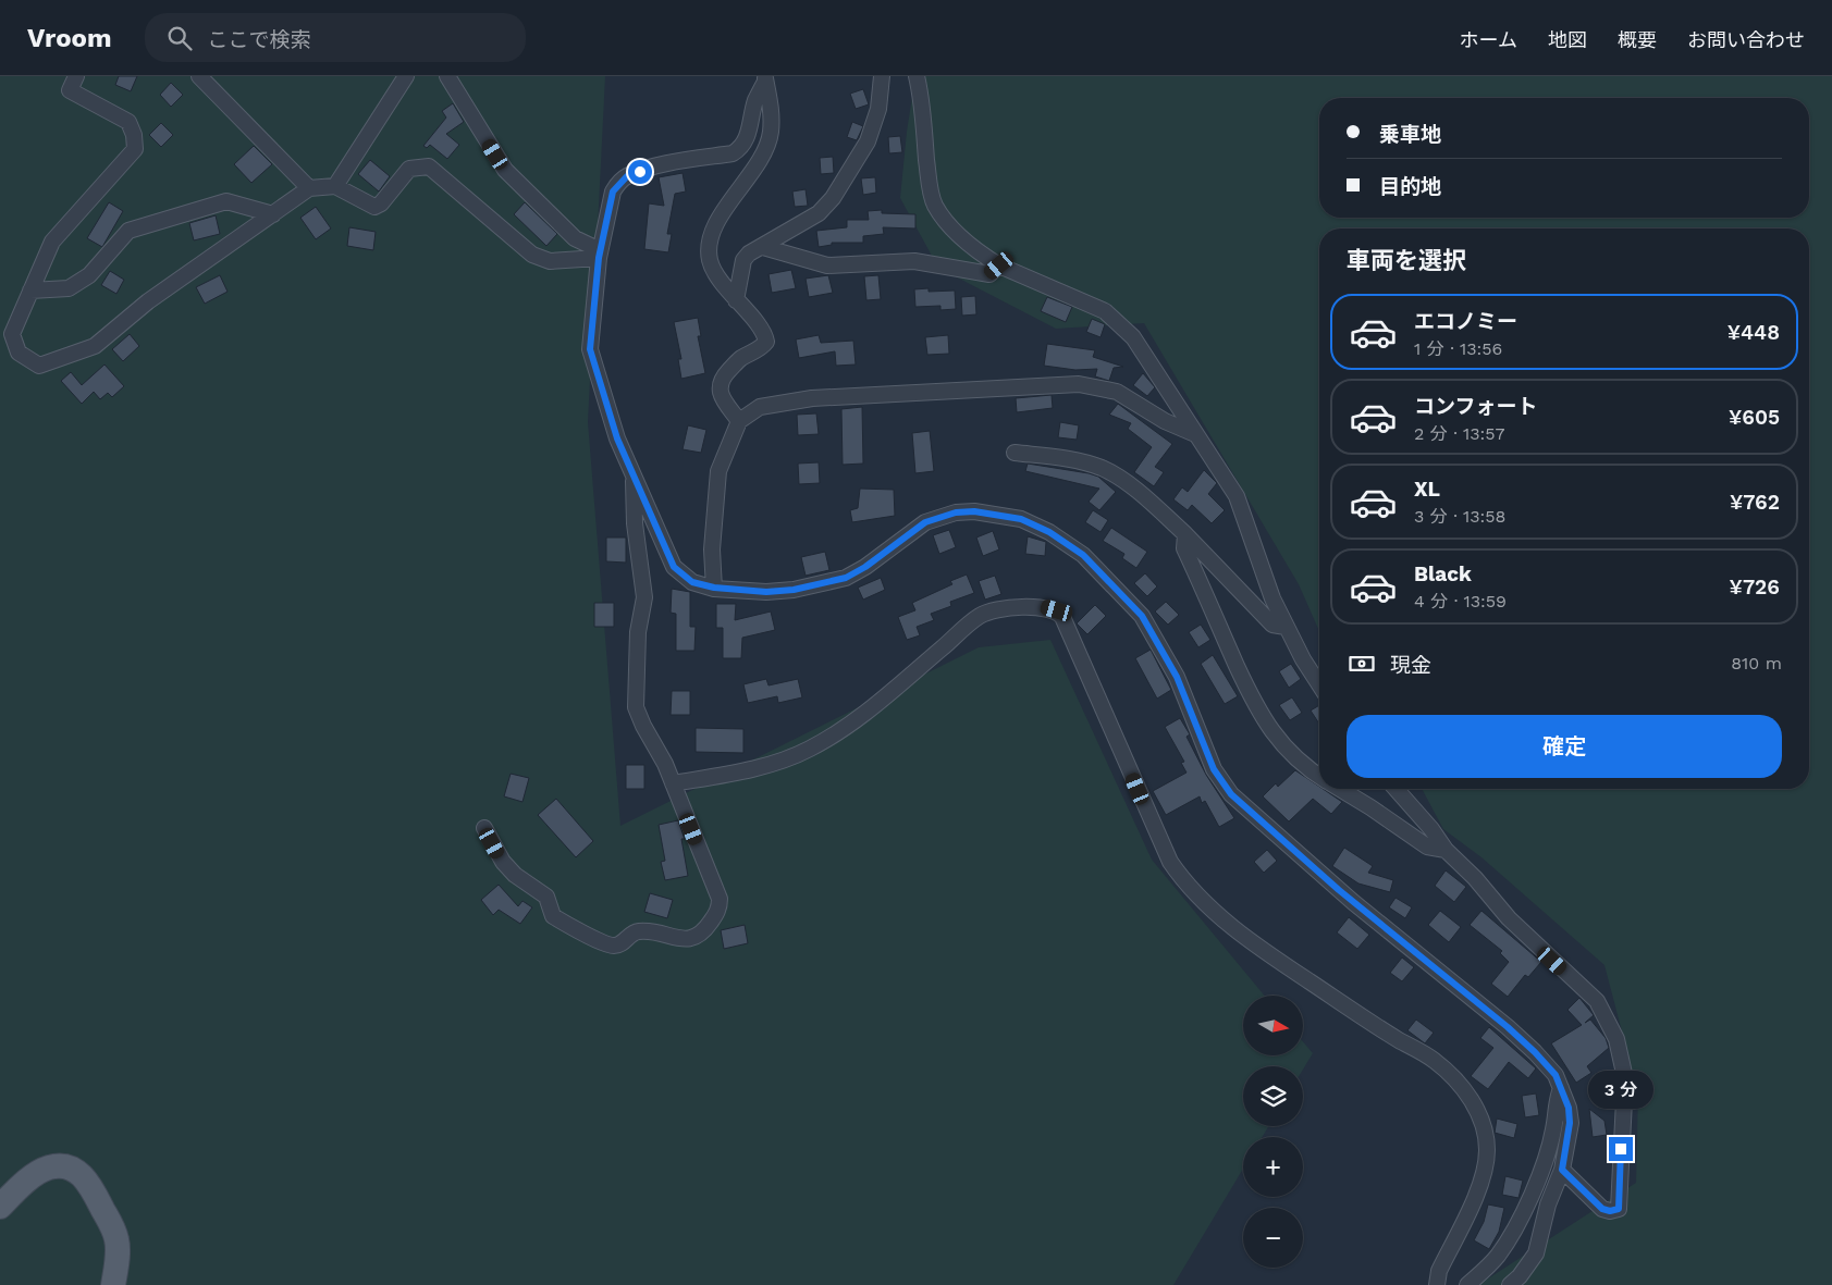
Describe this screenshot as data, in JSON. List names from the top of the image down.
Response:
{
  "north": "right",
  "page": {
    "header": "Vroom",
    "search": "ここで検索",
    "nav": [
      "ホーム",
      "地図",
      "概要",
      "お問い合わせ"
    ],
    "banner": ["乗車地", "目的地"],
    "heading": "車両を選択",
    "list": [
      {
        "name": "エコノミー",
        "note": "1 分 · 13:56",
        "value": "¥448"
      },
      {
        "name": "コンフォート",
        "note": "2 分 · 13:57",
        "value": "¥605"
      },
      {
        "name": "XL",
        "note": "3 分 · 13:58",
        "value": "¥762"
      },
      {
        "name": "Black",
        "note": "4 分 · 13:59",
        "value": "¥726"
      }
    ],
    "pay": ["現金", "810 m"],
    "buttons": "確定",
    "map_buttons": ["+", "−"],
    "bubble": "3 分"
  }
}
